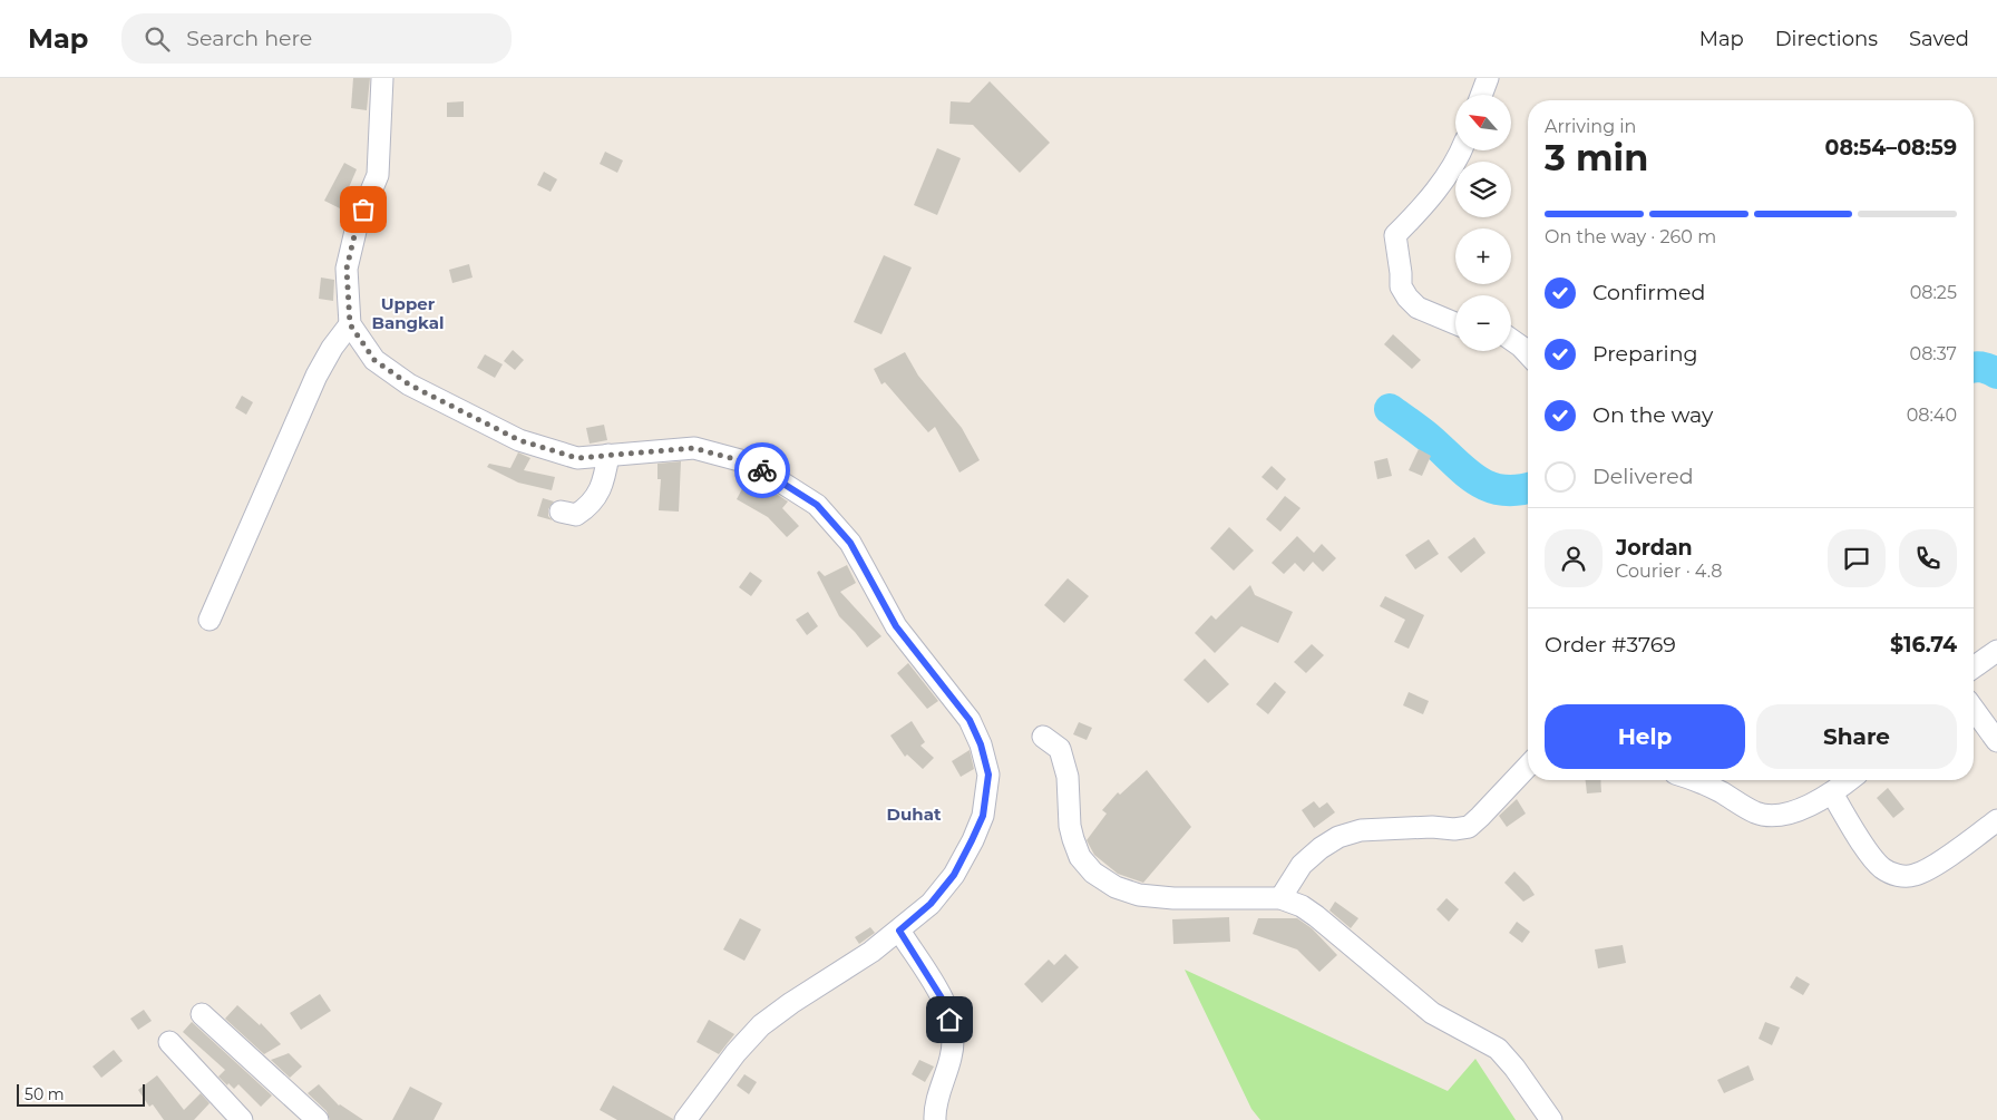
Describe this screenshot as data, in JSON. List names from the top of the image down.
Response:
{
  "districts": ["Upper Bangkal", "Duhat"],
  "scale_bar": "50 m",
  "north": "top left",
  "page": {
    "header": "Map",
    "search": "Search here",
    "nav": ["Map", "Directions", "Saved"],
    "map_buttons": ["+", "−"],
    "heading": ["3 min", "Arriving in", "08:54–08:59"],
    "panel": [
      "Jordan",
      "Courier · 4.8",
      "Order #3769",
      "$16.74"
    ],
    "bar": "On the way · 260 m",
    "list": [
      ["Confirmed", "08:25"],
      ["Preparing", "08:37"],
      ["On the way", "08:40"],
      "Delivered"
    ],
    "buttons": ["Help", "Share"],
    "scale": "50 m"
  }
}
